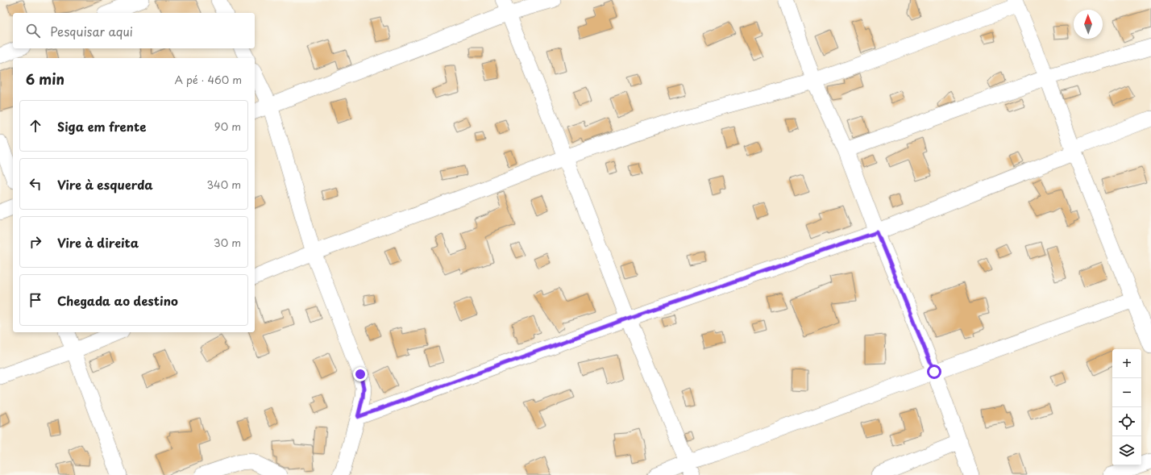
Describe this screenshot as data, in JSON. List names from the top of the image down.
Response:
{
  "north": "top",
  "page": {
    "search": "Pesquisar aqui",
    "heading": ["6 min", "A pé · 460 m"],
    "list": [
      ["Siga em frente", "90 m"],
      ["Vire à esquerda", "340 m"],
      ["Vire à direita", "30 m"],
      "Chegada ao destino"
    ],
    "map_buttons": ["+", "−"]
  }
}
